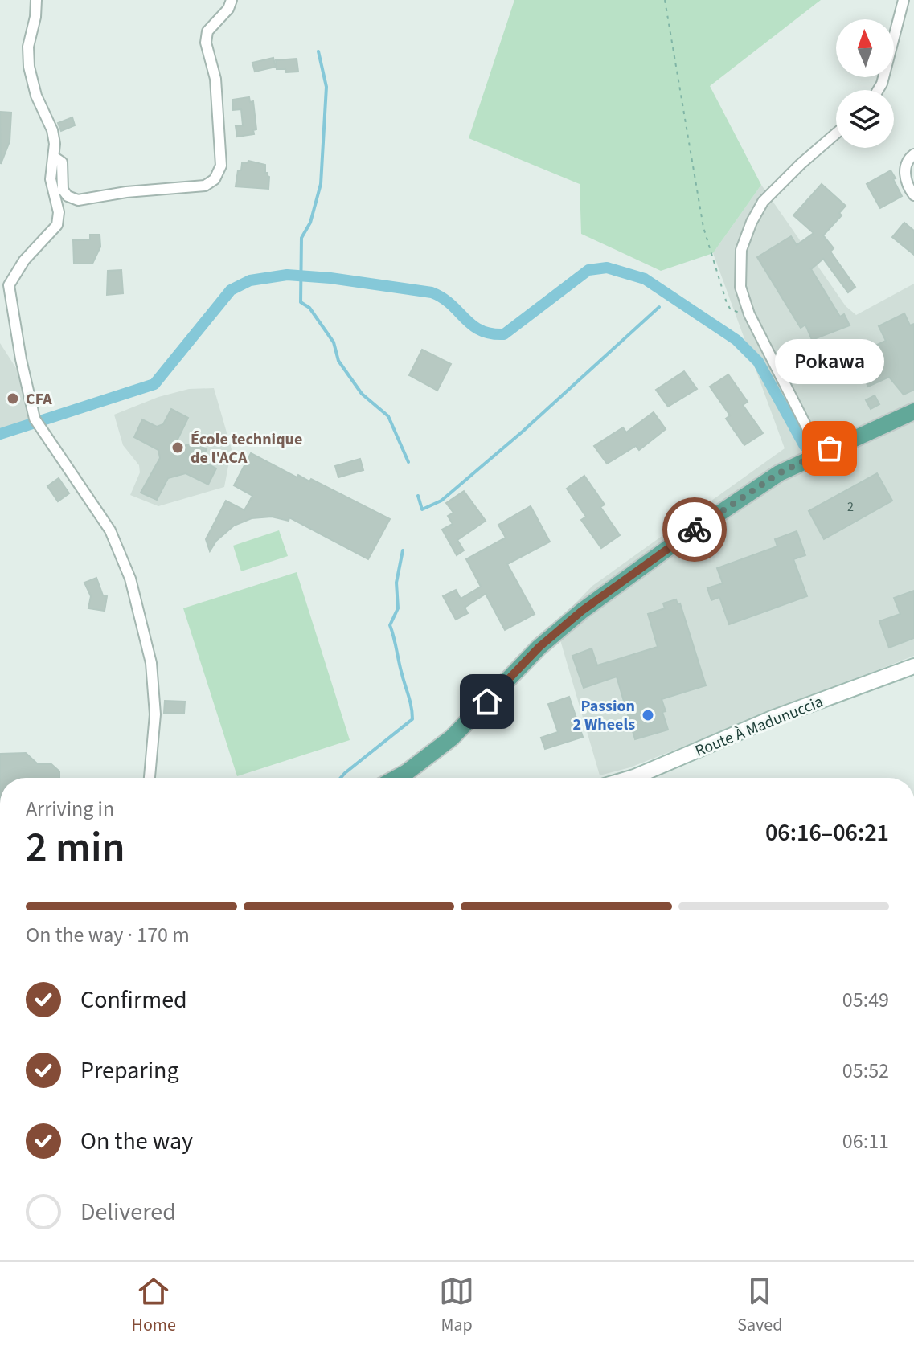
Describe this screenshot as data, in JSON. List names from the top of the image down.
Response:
{
  "streets": {
    "main road": ["Route À Madunuccia"]
  },
  "places": [
    "CFA",
    "École technique de l'ACA",
    "Pokawa",
    "Passion 2 Wheels"
  ],
  "house_numbers": ["2"],
  "north": "top",
  "page": {
    "bubble": "Pokawa",
    "heading": ["2 min", "Arriving in", "06:16–06:21"],
    "bar": "On the way · 170 m",
    "list": [
      ["Confirmed", "05:49"],
      ["Preparing", "05:52"],
      ["On the way", "06:11"],
      "Delivered"
    ],
    "tabs": ["Home", "Map", "Saved"]
  }
}
